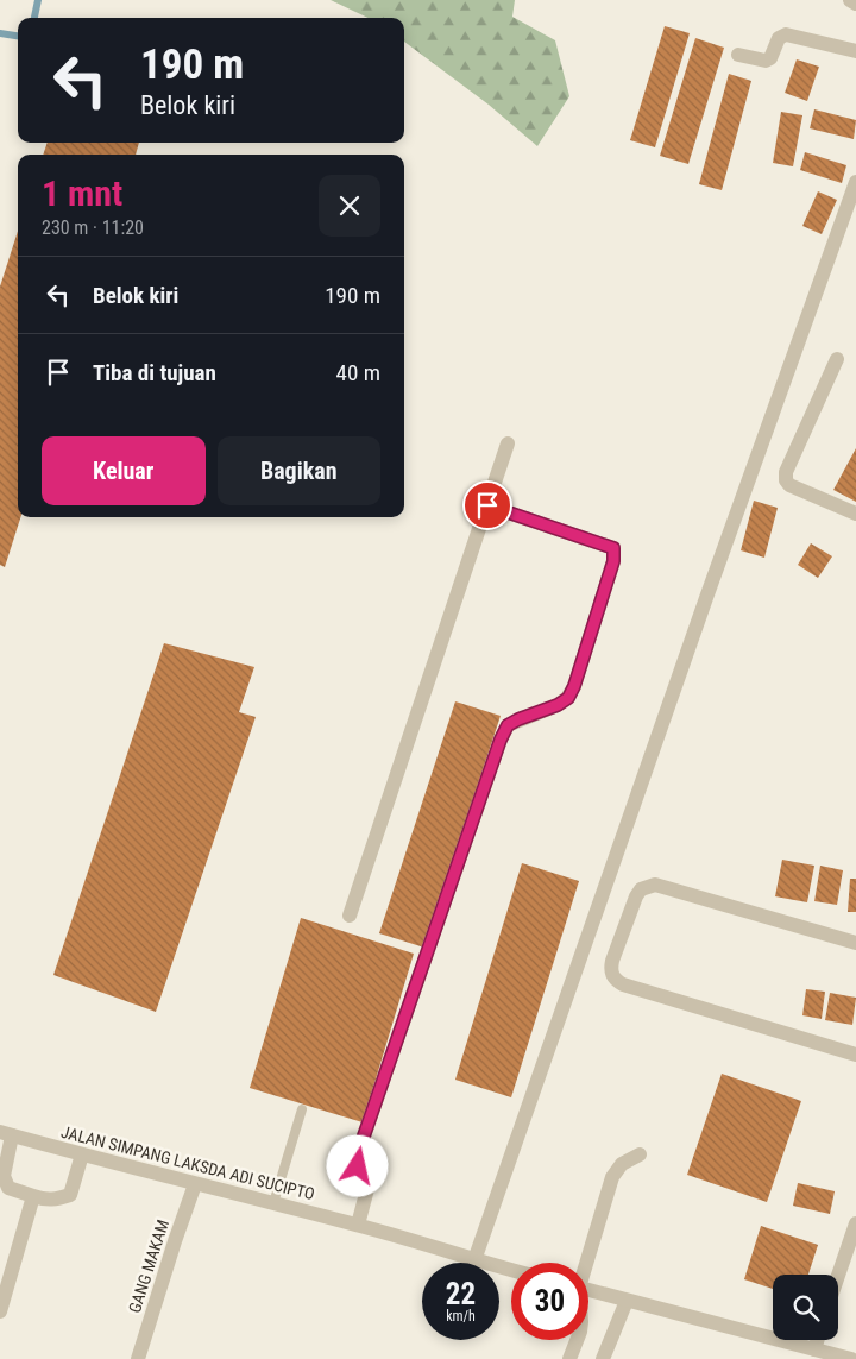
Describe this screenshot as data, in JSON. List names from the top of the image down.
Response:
{
  "streets": {
    "street": ["JALAN SIMPANG LAKSDA ADI SUCIPTO", "GANG MAKAM"]
  },
  "crossings": [
    ["JALAN SIMPANG LAKSDA ADI SUCIPTO", "GANG MAKAM"]
  ],
  "page": {
    "turn": ["190 m", "Belok kiri"],
    "heading": ["1 mnt", "230 m · 11:20"],
    "list": [
      {
        "name": "Belok kiri",
        "value": "190 m"
      },
      {
        "name": "Tiba di tujuan",
        "value": "40 m"
      }
    ],
    "buttons": ["Keluar", "Bagikan"],
    "speed": "22 km/h",
    "limit": "30"
  }
}
